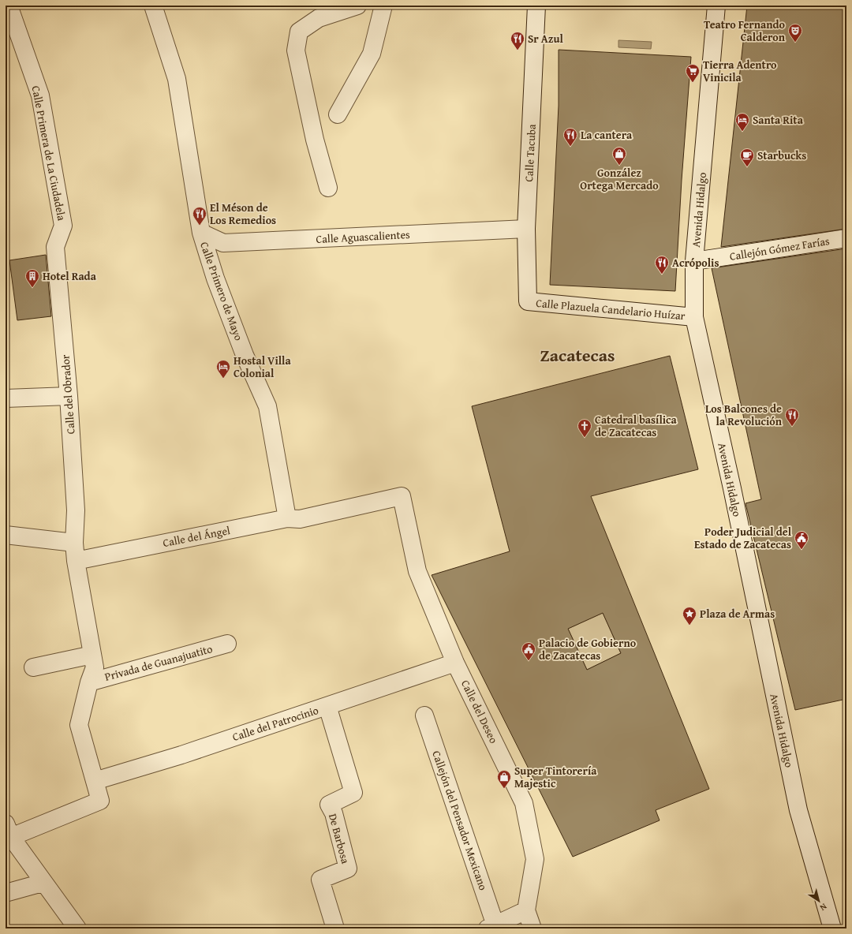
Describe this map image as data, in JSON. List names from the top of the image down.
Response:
{
  "streets": {
    "street": [
      "Calle Primera de La Ciudadela",
      "Calle Tacuba",
      "Avenida Hidalgo",
      "Calle Aguascalientes",
      "Callejón Gómez Farías",
      "Calle Primero de Mayo",
      "Calle Plazuela Candelario Huízar",
      "Calle del Obrador",
      "Calle del Ángel",
      "Privada de Guanajuatito",
      "Calle del Deseo",
      "Calle del Patrocinio",
      "Callejón del Pensador Mexicano",
      "De Barbosa"
    ]
  },
  "crossings": [
    ["Calle Primera de La Ciudadela", "Calle del Obrador"],
    ["Calle Tacuba", "Calle Aguascalientes"],
    ["Calle Tacuba", "Calle Plazuela Candelario Huízar"],
    ["Avenida Hidalgo", "Callejón Gómez Farías"],
    ["Avenida Hidalgo", "Calle Plazuela Candelario Huízar"],
    ["Calle Aguascalientes", "Calle Primero de Mayo"],
    ["Calle Primero de Mayo", "Calle del Ángel"],
    ["Calle del Ángel", "Calle del Deseo"],
    ["Calle del Deseo", "Calle del Patrocinio"],
    ["Calle del Patrocinio", "De Barbosa"]
  ],
  "districts": ["Zacatecas"],
  "places": {
    "theatre": ["Teatro Fernando Calderon"],
    "restaurant": [
      "Sr Azul",
      "La cantera",
      "El Méson de Los Remedios",
      "Acrópolis",
      "Los Balcones de la Revolución"
    ],
    "supermarket": ["Tierra Adentro Vinicila"],
    "hotel": ["Santa Rita", "Hostal Villa Colonial"],
    "shop": ["González Ortega Mercado", "Super Tintorería Majestic"],
    "cafe": ["Starbucks"],
    "building": ["Hotel Rada"],
    "church": ["Catedral basílica de Zacatecas"],
    "public building": ["Poder Judicial del Estado de Zacatecas", "Palacio de Gobierno de Zacatecas"],
    "place": ["Plaza de Armas"]
  },
  "north": "bottom right"
}
